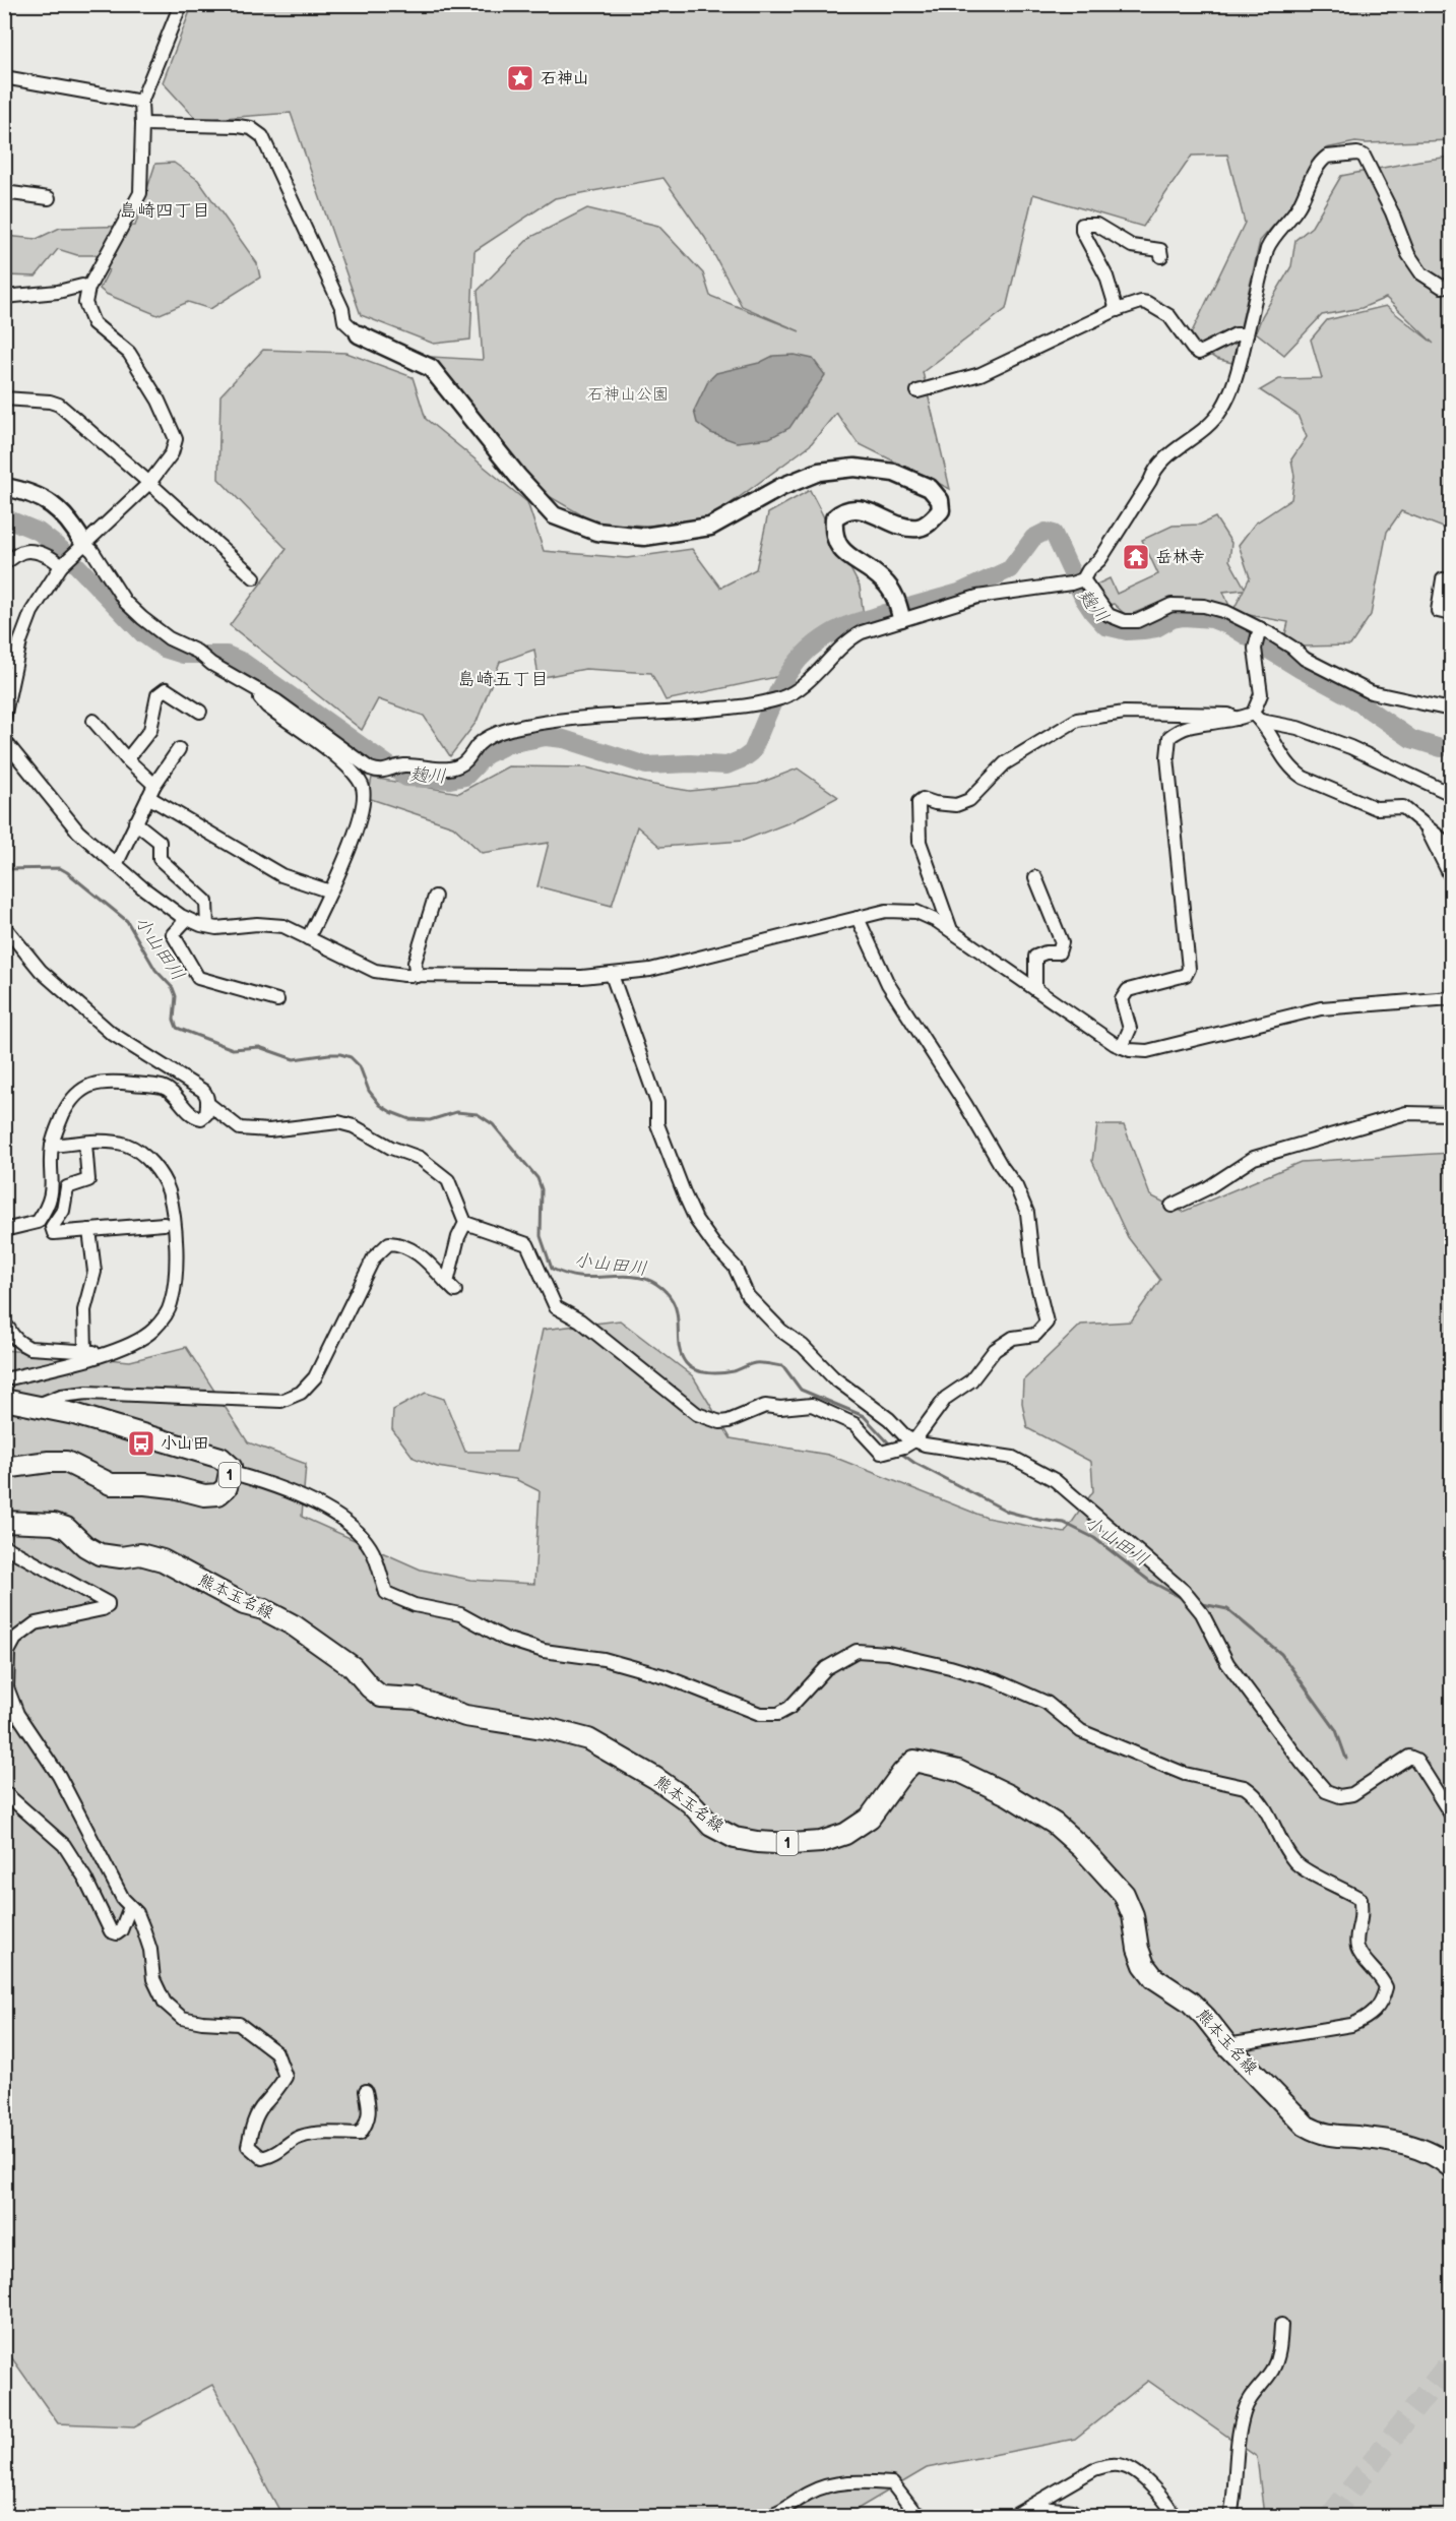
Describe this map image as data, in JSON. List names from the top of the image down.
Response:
{
  "streets": {
    "main road": ["1", "熊本玉名線"]
  },
  "districts": ["島崎四丁目", "島崎五丁目"],
  "water": ["麹川", "小山田川"],
  "parks": ["石神山公園"],
  "places": {
    "place": ["石神山"],
    "temple": ["岳林寺"],
    "bus stop": ["小山田"]
  }
}
